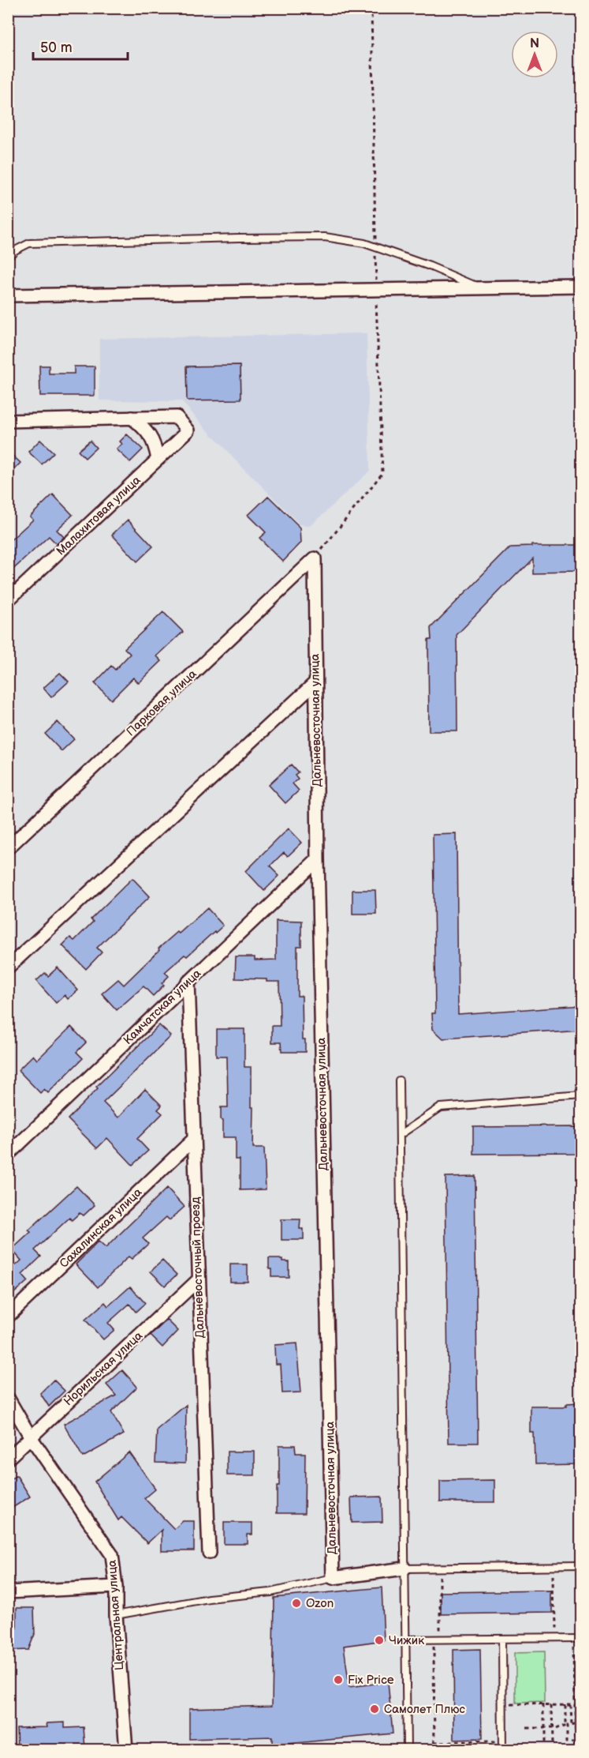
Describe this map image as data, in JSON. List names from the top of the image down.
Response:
{
  "streets": {
    "street": [
      "Малахитовая улица",
      "Парковая улица",
      "Дальневосточная улица",
      "Камчатская улица",
      "Сахалинская улица",
      "Дальневосточный проезд",
      "Норильская улица",
      "Центральная улица"
    ]
  },
  "crossings": [
    ["Парковая улица", "Дальневосточная улица"],
    ["Дальневосточная улица", "Камчатская улица"],
    ["Камчатская улица", "Дальневосточный проезд"],
    ["Сахалинская улица", "Дальневосточный проезд"],
    ["Дальневосточный проезд", "Норильская улица"],
    ["Норильская улица", "Центральная улица"]
  ],
  "places": [
    "Ozon",
    "Чижик",
    "Fix Price",
    "Самолет Плюс"
  ],
  "scale_bar": "50 m",
  "north": "top"
}
